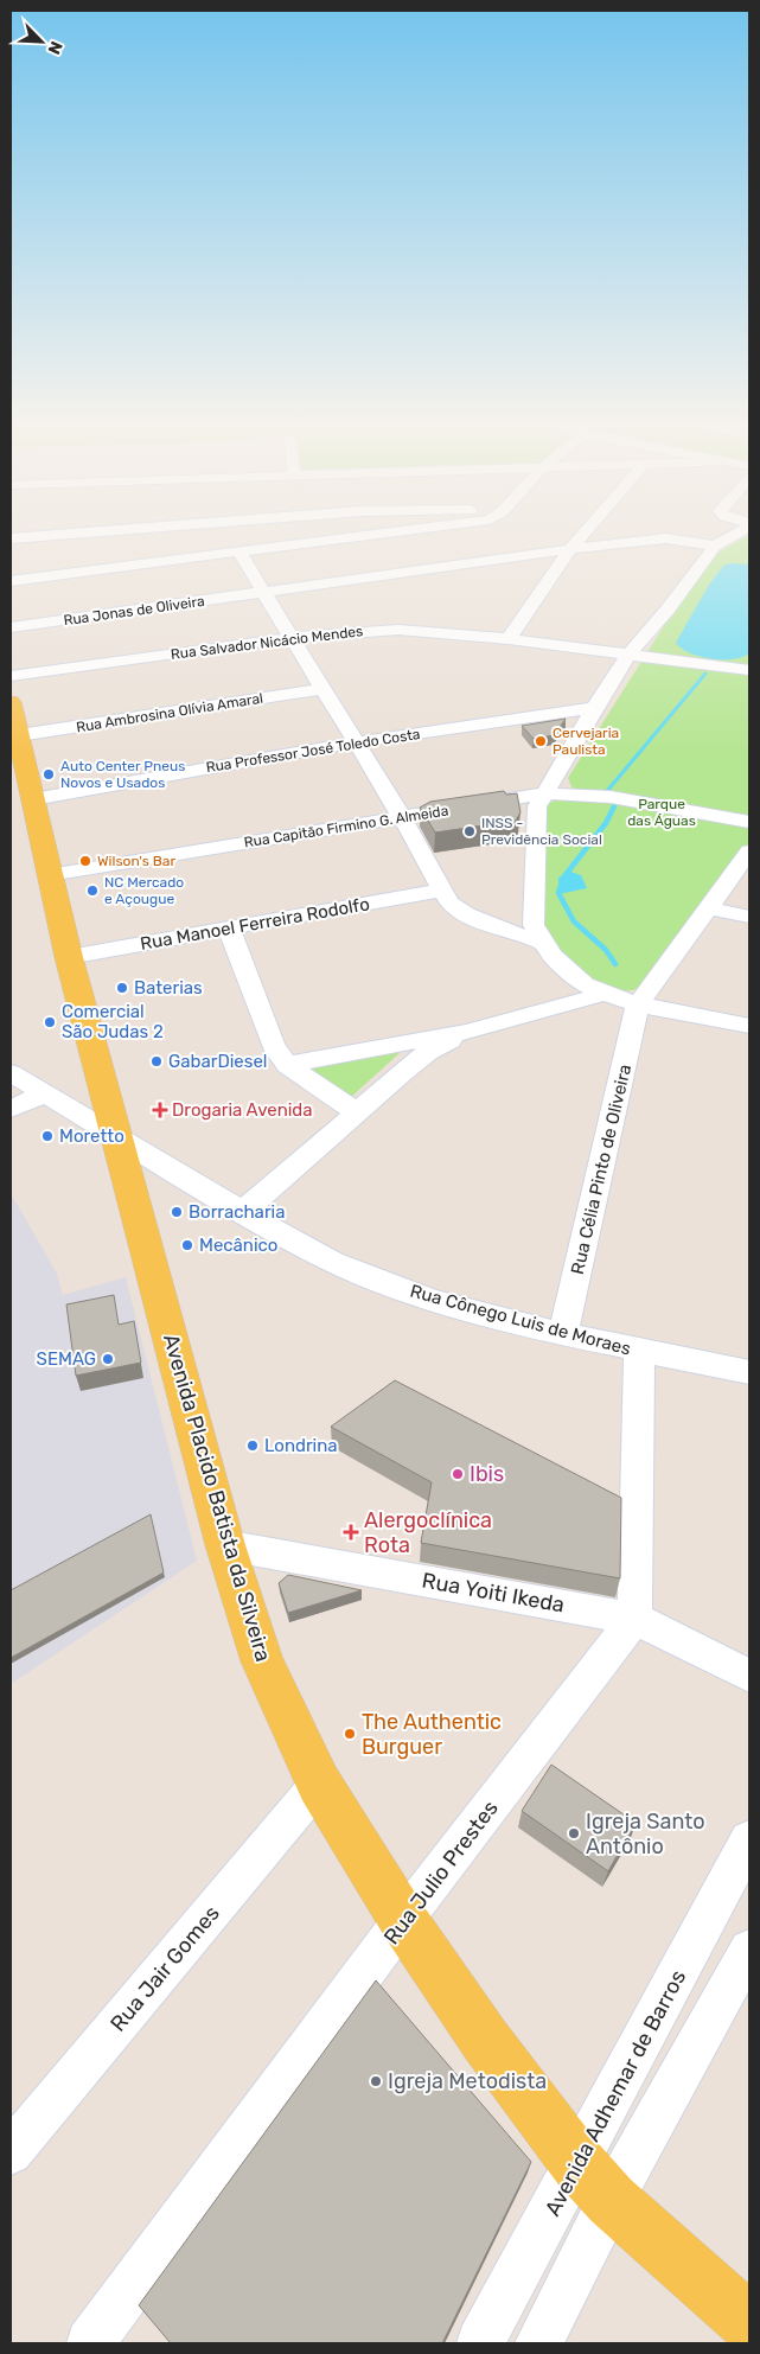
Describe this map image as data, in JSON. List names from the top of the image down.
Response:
{
  "streets": {
    "main road": ["Avenida Placido Batista da Silveira"],
    "street": [
      "Rua Jonas de Oliveira",
      "Rua Salvador Nicácio Mendes",
      "Rua Ambrosina Olívia Amaral",
      "Rua Professor José Toledo Costa",
      "Rua Capitão Firmino G. Almeida",
      "Rua Manoel Ferreira Rodolfo",
      "Rua Célia Pinto de Oliveira",
      "Rua Cônego Luis de Moraes",
      "Rua Yoiti Ikeda",
      "Rua Julio Prestes",
      "Rua Jair Gomes",
      "Avenida Adhemar de Barros"
    ]
  },
  "crossings": [
    ["Rua Ambrosina Olívia Amaral", "Avenida Placido Batista da Silveira"],
    ["Rua Professor José Toledo Costa", "Avenida Placido Batista da Silveira"],
    ["Rua Capitão Firmino G. Almeida", "Avenida Placido Batista da Silveira"],
    ["Rua Manoel Ferreira Rodolfo", "Avenida Placido Batista da Silveira"],
    ["Rua Célia Pinto de Oliveira", "Rua Cônego Luis de Moraes"],
    ["Rua Cônego Luis de Moraes", "Avenida Placido Batista da Silveira"],
    ["Avenida Placido Batista da Silveira", "Rua Yoiti Ikeda"],
    ["Avenida Placido Batista da Silveira", "Rua Julio Prestes"],
    ["Avenida Placido Batista da Silveira", "Rua Jair Gomes"],
    ["Avenida Placido Batista da Silveira", "Avenida Adhemar de Barros"],
    ["Rua Yoiti Ikeda", "Rua Julio Prestes"]
  ],
  "parks": ["Parque das Águas"],
  "places": {
    "other": [
      "Cervejaria Paulista",
      "Auto Center Pneus Novos e Usados",
      "INSS - Previdência Social",
      "Wilson's Bar",
      "NC Mercado e Açougue",
      "Baterias",
      "Comercial São Judas 2",
      "GabarDiesel",
      "Moretto",
      "Borracharia",
      "Mecânico",
      "SEMAG",
      "Londrina",
      "Ibis",
      "The Authentic Burguer",
      "Igreja Santo Antônio",
      "Igreja Metodista"
    ],
    "health": ["Drogaria Avenida", "Alergoclínica Rota"]
  },
  "north": "bottom right"
}
